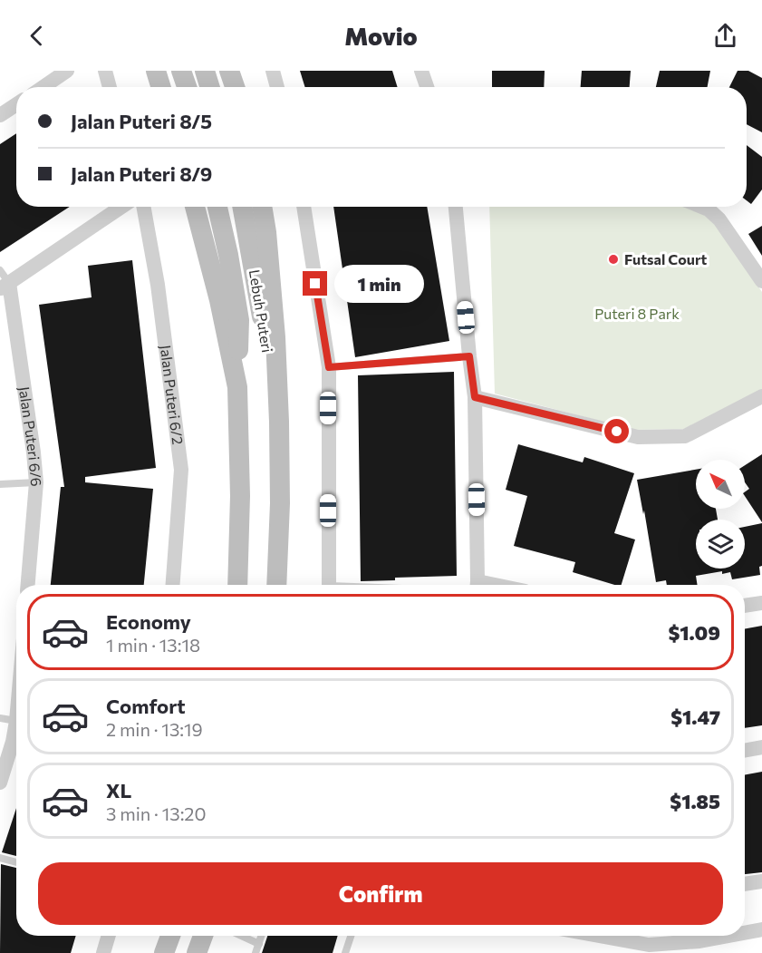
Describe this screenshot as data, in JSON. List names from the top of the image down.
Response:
{
  "streets": {
    "main road": ["Lebuh Puteri"],
    "street": ["Jalan Puteri 6/2", "Jalan Puteri 6/6"]
  },
  "parks": ["Puteri 8 Park"],
  "places": ["Futsal Court"],
  "north": "top left",
  "page": {
    "header": "Movio",
    "banner": ["Jalan Puteri 8/5", "Jalan Puteri 8/9"],
    "bubble": "1 min",
    "list": [
      {
        "name": "Economy",
        "note": "1 min · 13:18",
        "value": "$1.09"
      },
      {
        "name": "Comfort",
        "note": "2 min · 13:19",
        "value": "$1.47"
      },
      {
        "name": "XL",
        "note": "3 min · 13:20",
        "value": "$1.85"
      }
    ],
    "buttons": "Confirm"
  }
}
